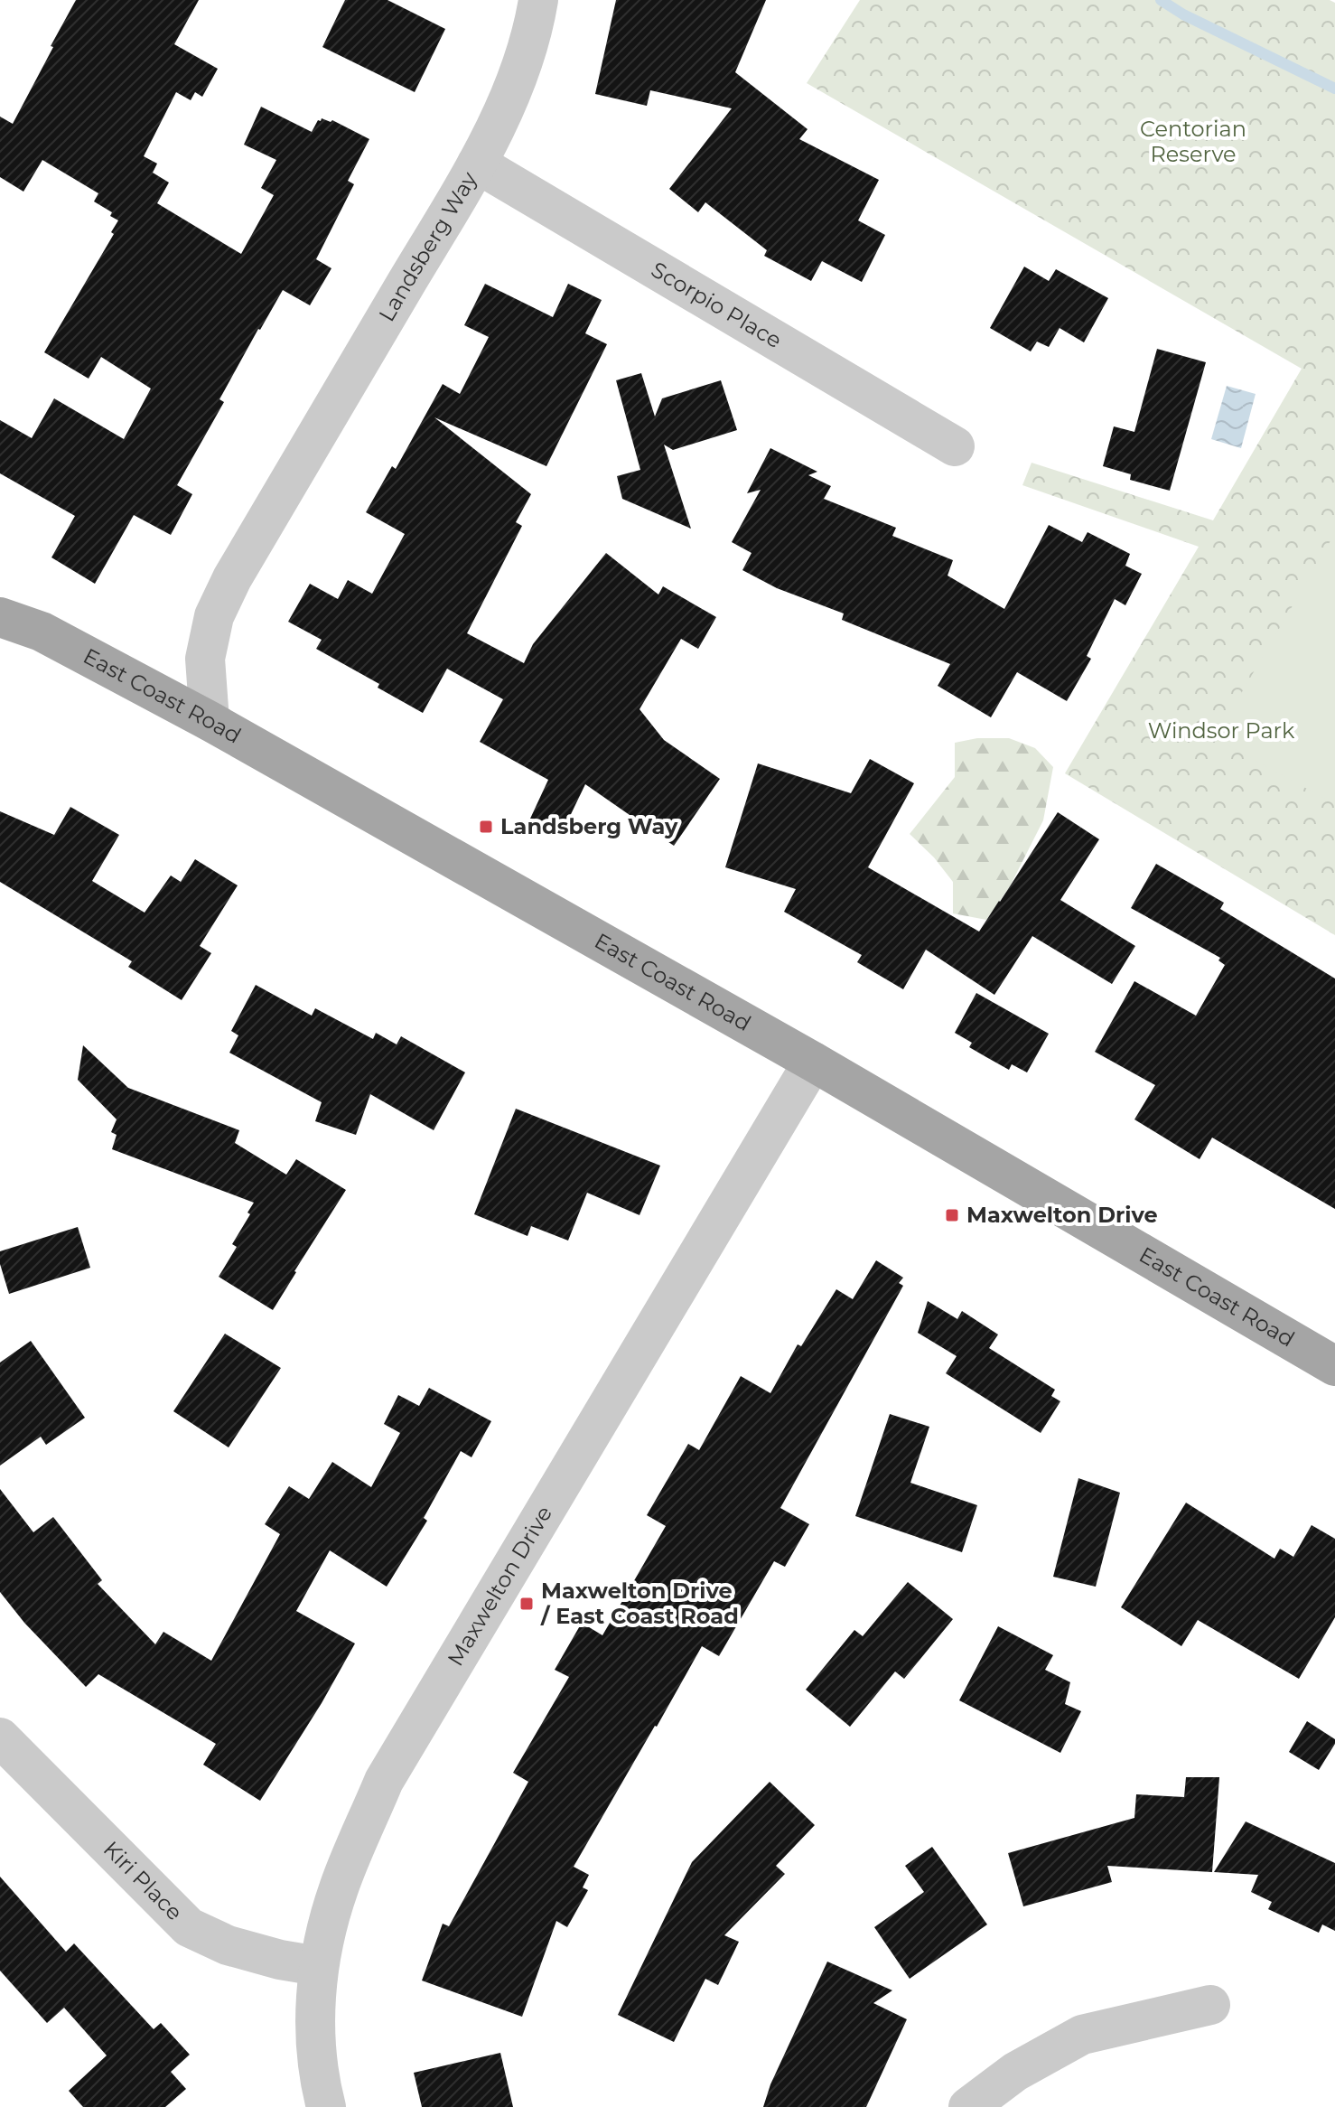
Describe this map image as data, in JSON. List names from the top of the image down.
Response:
{
  "streets": {
    "main road": ["East Coast Road"],
    "street": [
      "Landsberg Way",
      "Scorpio Place",
      "Maxwelton Drive",
      "Kiri Place"
    ]
  },
  "crossings": [
    ["Landsberg Way", "Scorpio Place"],
    ["Landsberg Way", "East Coast Road"],
    ["East Coast Road", "Maxwelton Drive"],
    ["Maxwelton Drive", "Kiri Place"]
  ],
  "parks": ["Centorian Reserve", "Windsor Park"],
  "places": {
    "transit": ["Landsberg Way", "Maxwelton Drive", "Maxwelton Drive / East Coast Road"]
  }
}
